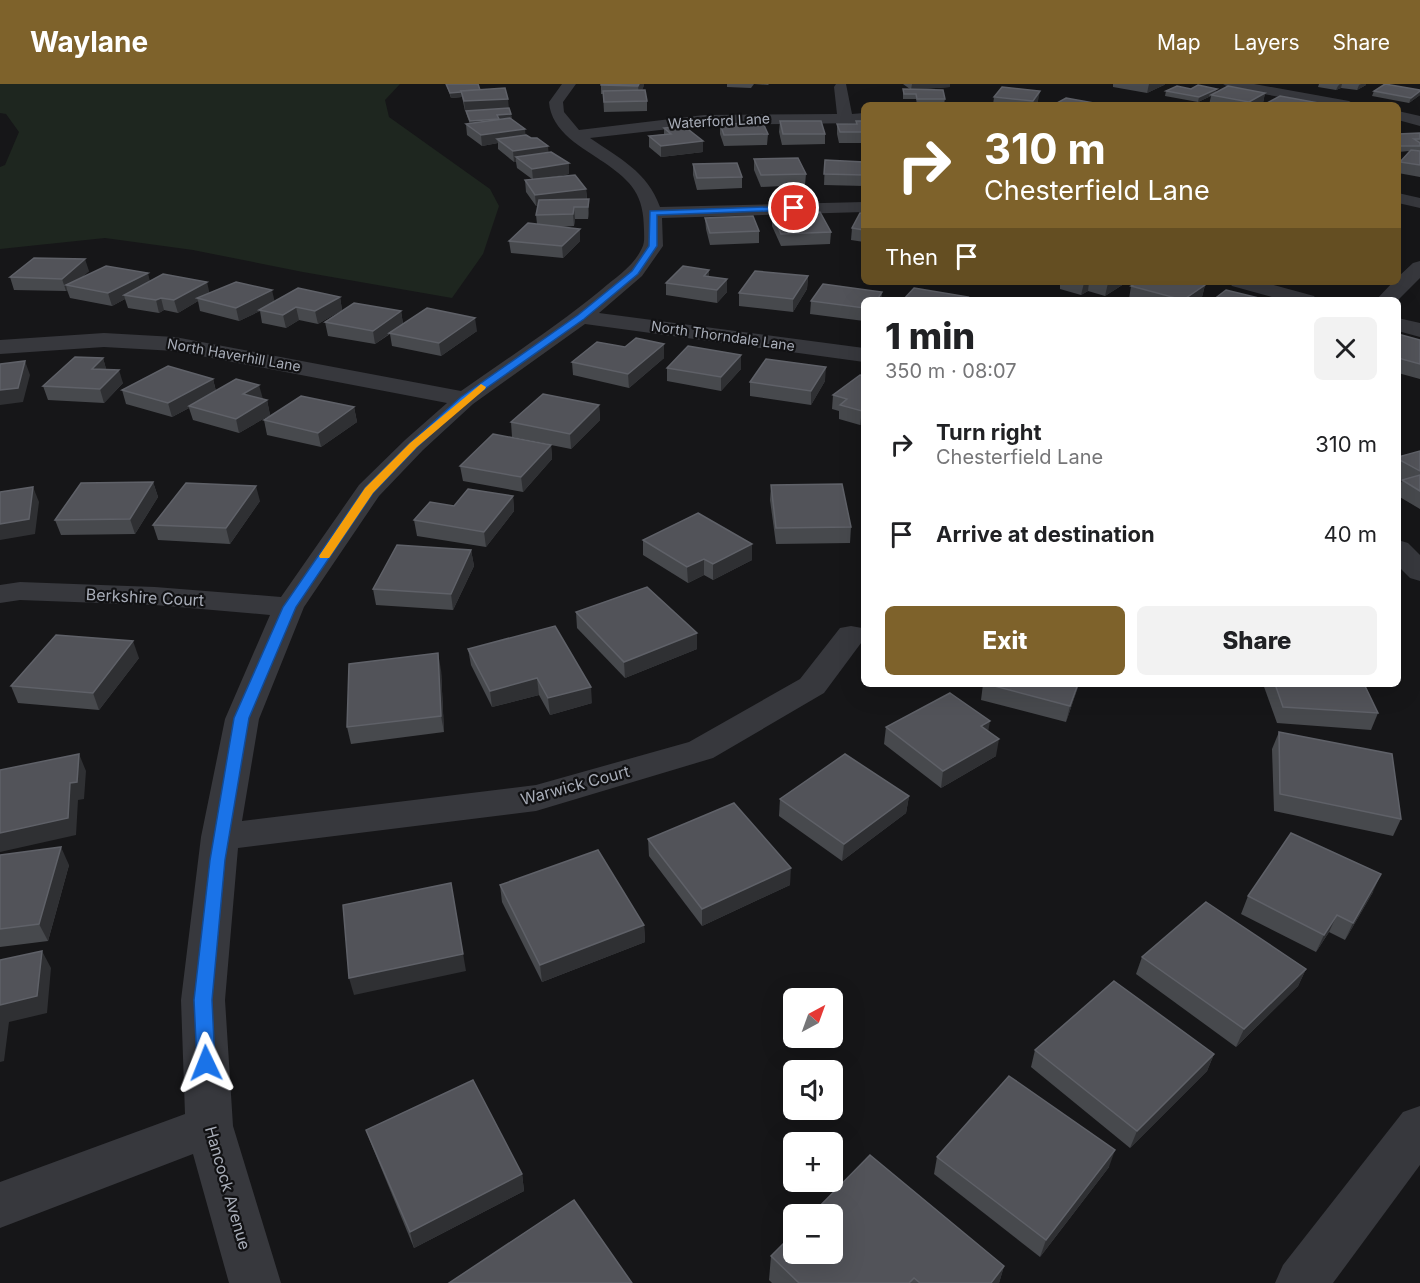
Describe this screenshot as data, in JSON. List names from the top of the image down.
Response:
{
  "streets": {
    "street": [
      "Waterford Lane",
      "North Thorndale Lane",
      "North Haverhill Lane",
      "Berkshire Court",
      "Warwick Court",
      "Hancock Avenue"
    ]
  },
  "crossings": [
    ["Waterford Lane", "Hancock Avenue"],
    ["North Thorndale Lane", "Hancock Avenue"],
    ["North Haverhill Lane", "Hancock Avenue"],
    ["Berkshire Court", "Hancock Avenue"],
    ["Warwick Court", "Hancock Avenue"]
  ],
  "north": "top right",
  "page": {
    "header": "Waylane",
    "nav": ["Map", "Layers", "Share"],
    "turn": ["310 m", "Chesterfield Lane"],
    "then": "Then",
    "heading": ["1 min", "350 m · 08:07"],
    "list": [
      {
        "name": "Turn right",
        "note": "Chesterfield Lane",
        "value": "310 m"
      },
      {
        "name": "Arrive at destination",
        "value": "40 m"
      }
    ],
    "buttons": ["Exit", "Share"],
    "map_buttons": ["+", "−"]
  }
}
